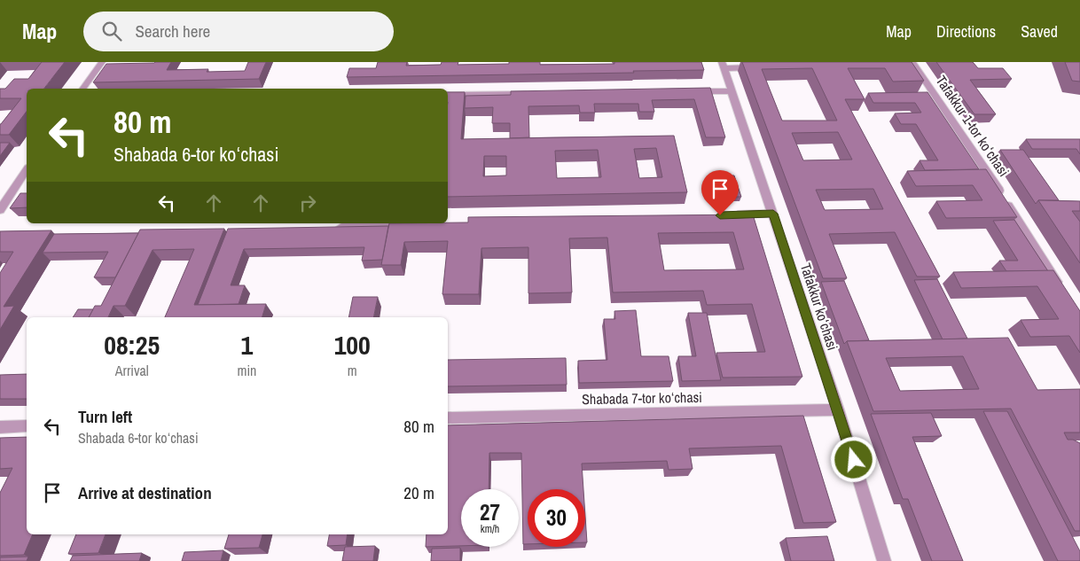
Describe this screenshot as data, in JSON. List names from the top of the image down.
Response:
{
  "streets": {
    "street": ["Tafakkur 1-tor koʻchasi", "Tafakkur koʻchasi", "Shabada 7-tor koʻchasi"]
  },
  "crossings": [
    ["Tafakkur koʻchasi", "Shabada 7-tor koʻchasi"]
  ],
  "page": {
    "header": "Map",
    "search": "Search here",
    "nav": ["Map", "Directions", "Saved"],
    "turn": ["80 m", "Shabada 6-tor koʻchasi"],
    "eta": [
      "08:25",
      "Arrival",
      "1",
      "min",
      "100",
      "m"
    ],
    "list": [
      {
        "name": "Turn left",
        "note": "Shabada 6-tor koʻchasi",
        "value": "80 m"
      },
      {
        "name": "Arrive at destination",
        "value": "20 m"
      }
    ],
    "speed": "27 km/h",
    "limit": "30"
  }
}
